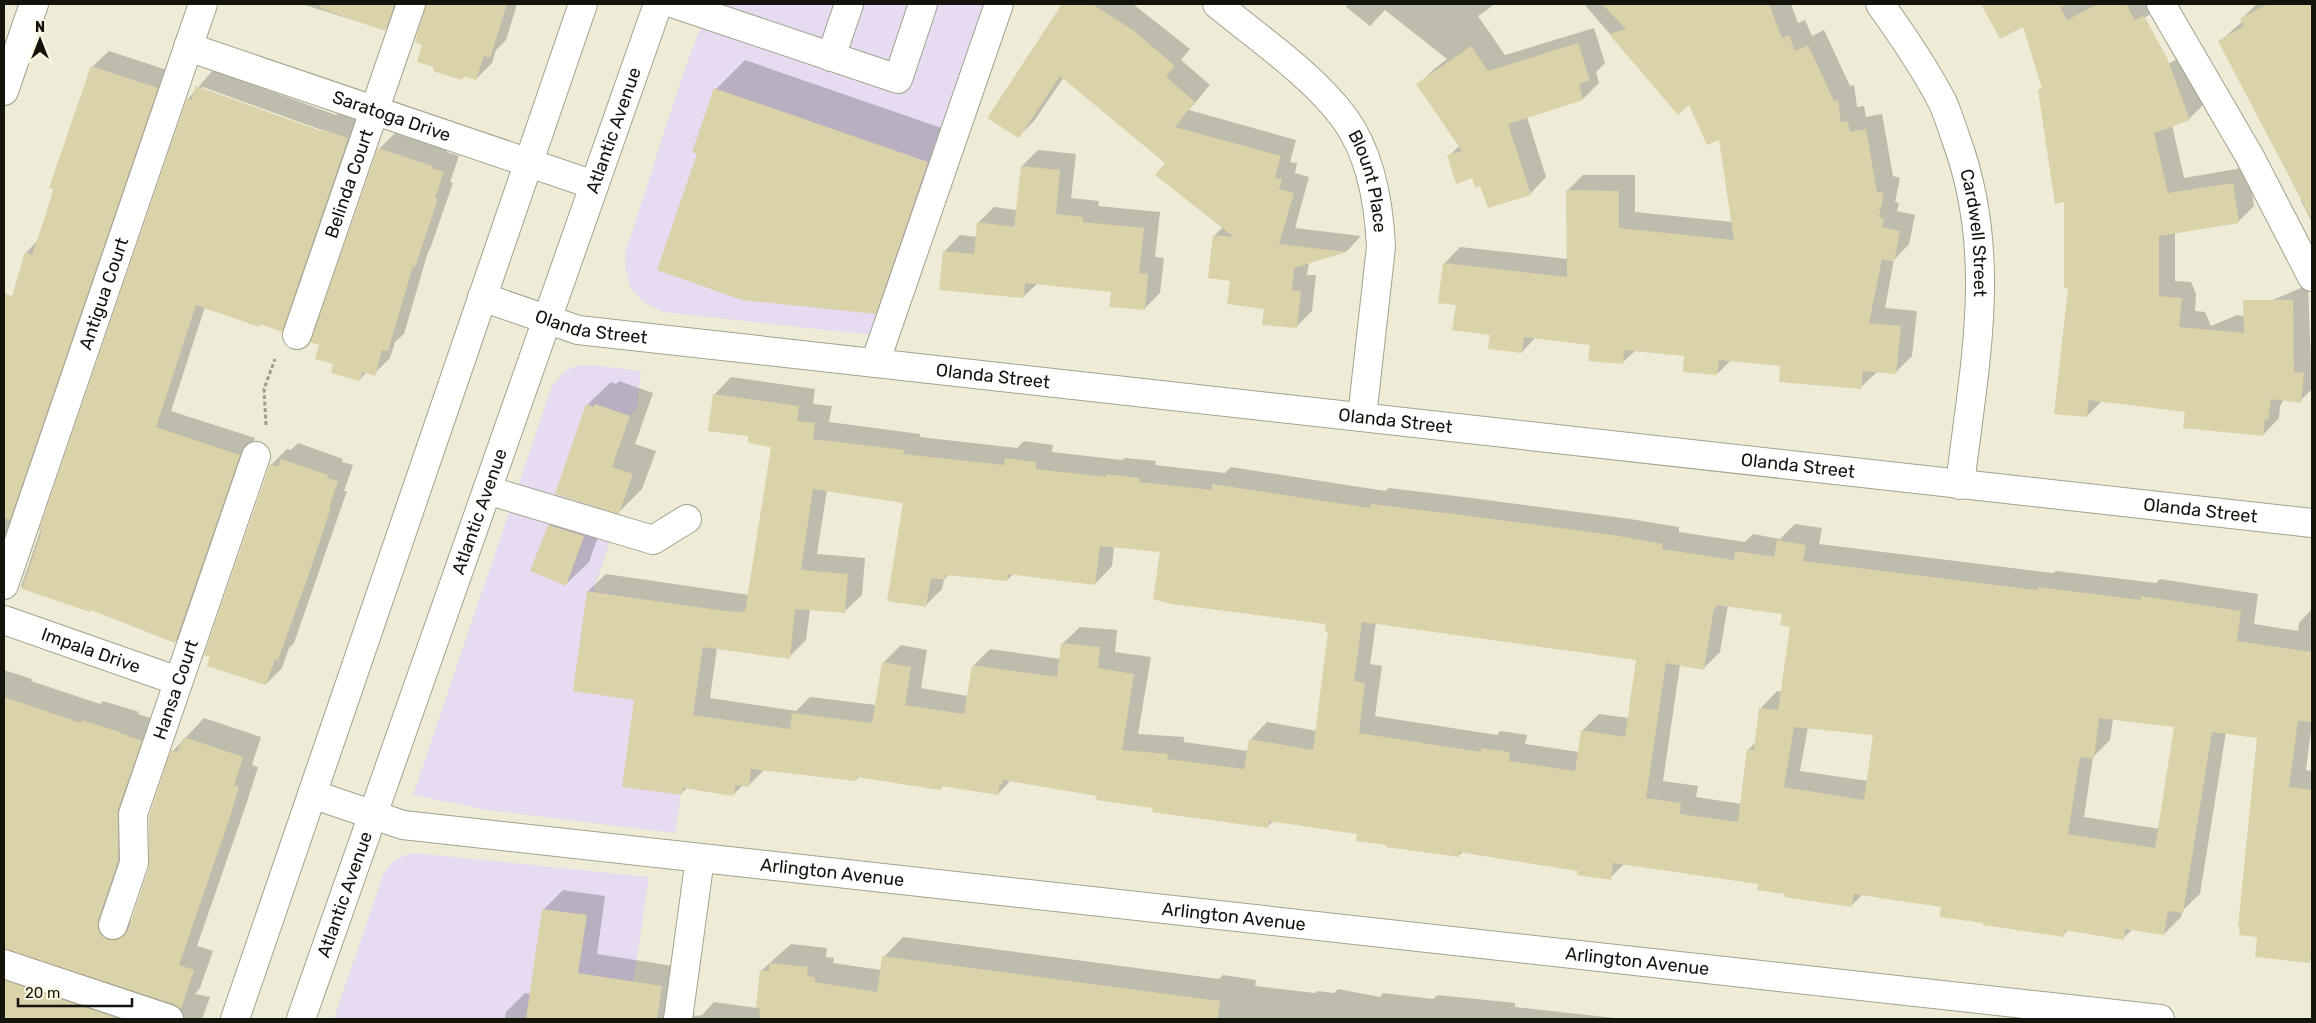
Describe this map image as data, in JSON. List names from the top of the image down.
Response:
{
  "streets": {
    "street": [
      "Saratoga Drive",
      "Atlantic Avenue",
      "Blount Place",
      "Belinda Court",
      "Cardwell Street",
      "Antigua Court",
      "Olanda Street",
      "Impala Drive",
      "Hansa Court",
      "Arlington Avenue"
    ]
  },
  "crossings": [
    ["Saratoga Drive", "Atlantic Avenue"],
    ["Saratoga Drive", "Belinda Court"],
    ["Saratoga Drive", "Antigua Court"],
    ["Atlantic Avenue", "Olanda Street"],
    ["Atlantic Avenue", "Arlington Avenue"],
    ["Blount Place", "Olanda Street"],
    ["Cardwell Street", "Olanda Street"],
    ["Impala Drive", "Hansa Court"]
  ],
  "scale_bar": "20 m",
  "north": "top"
}
